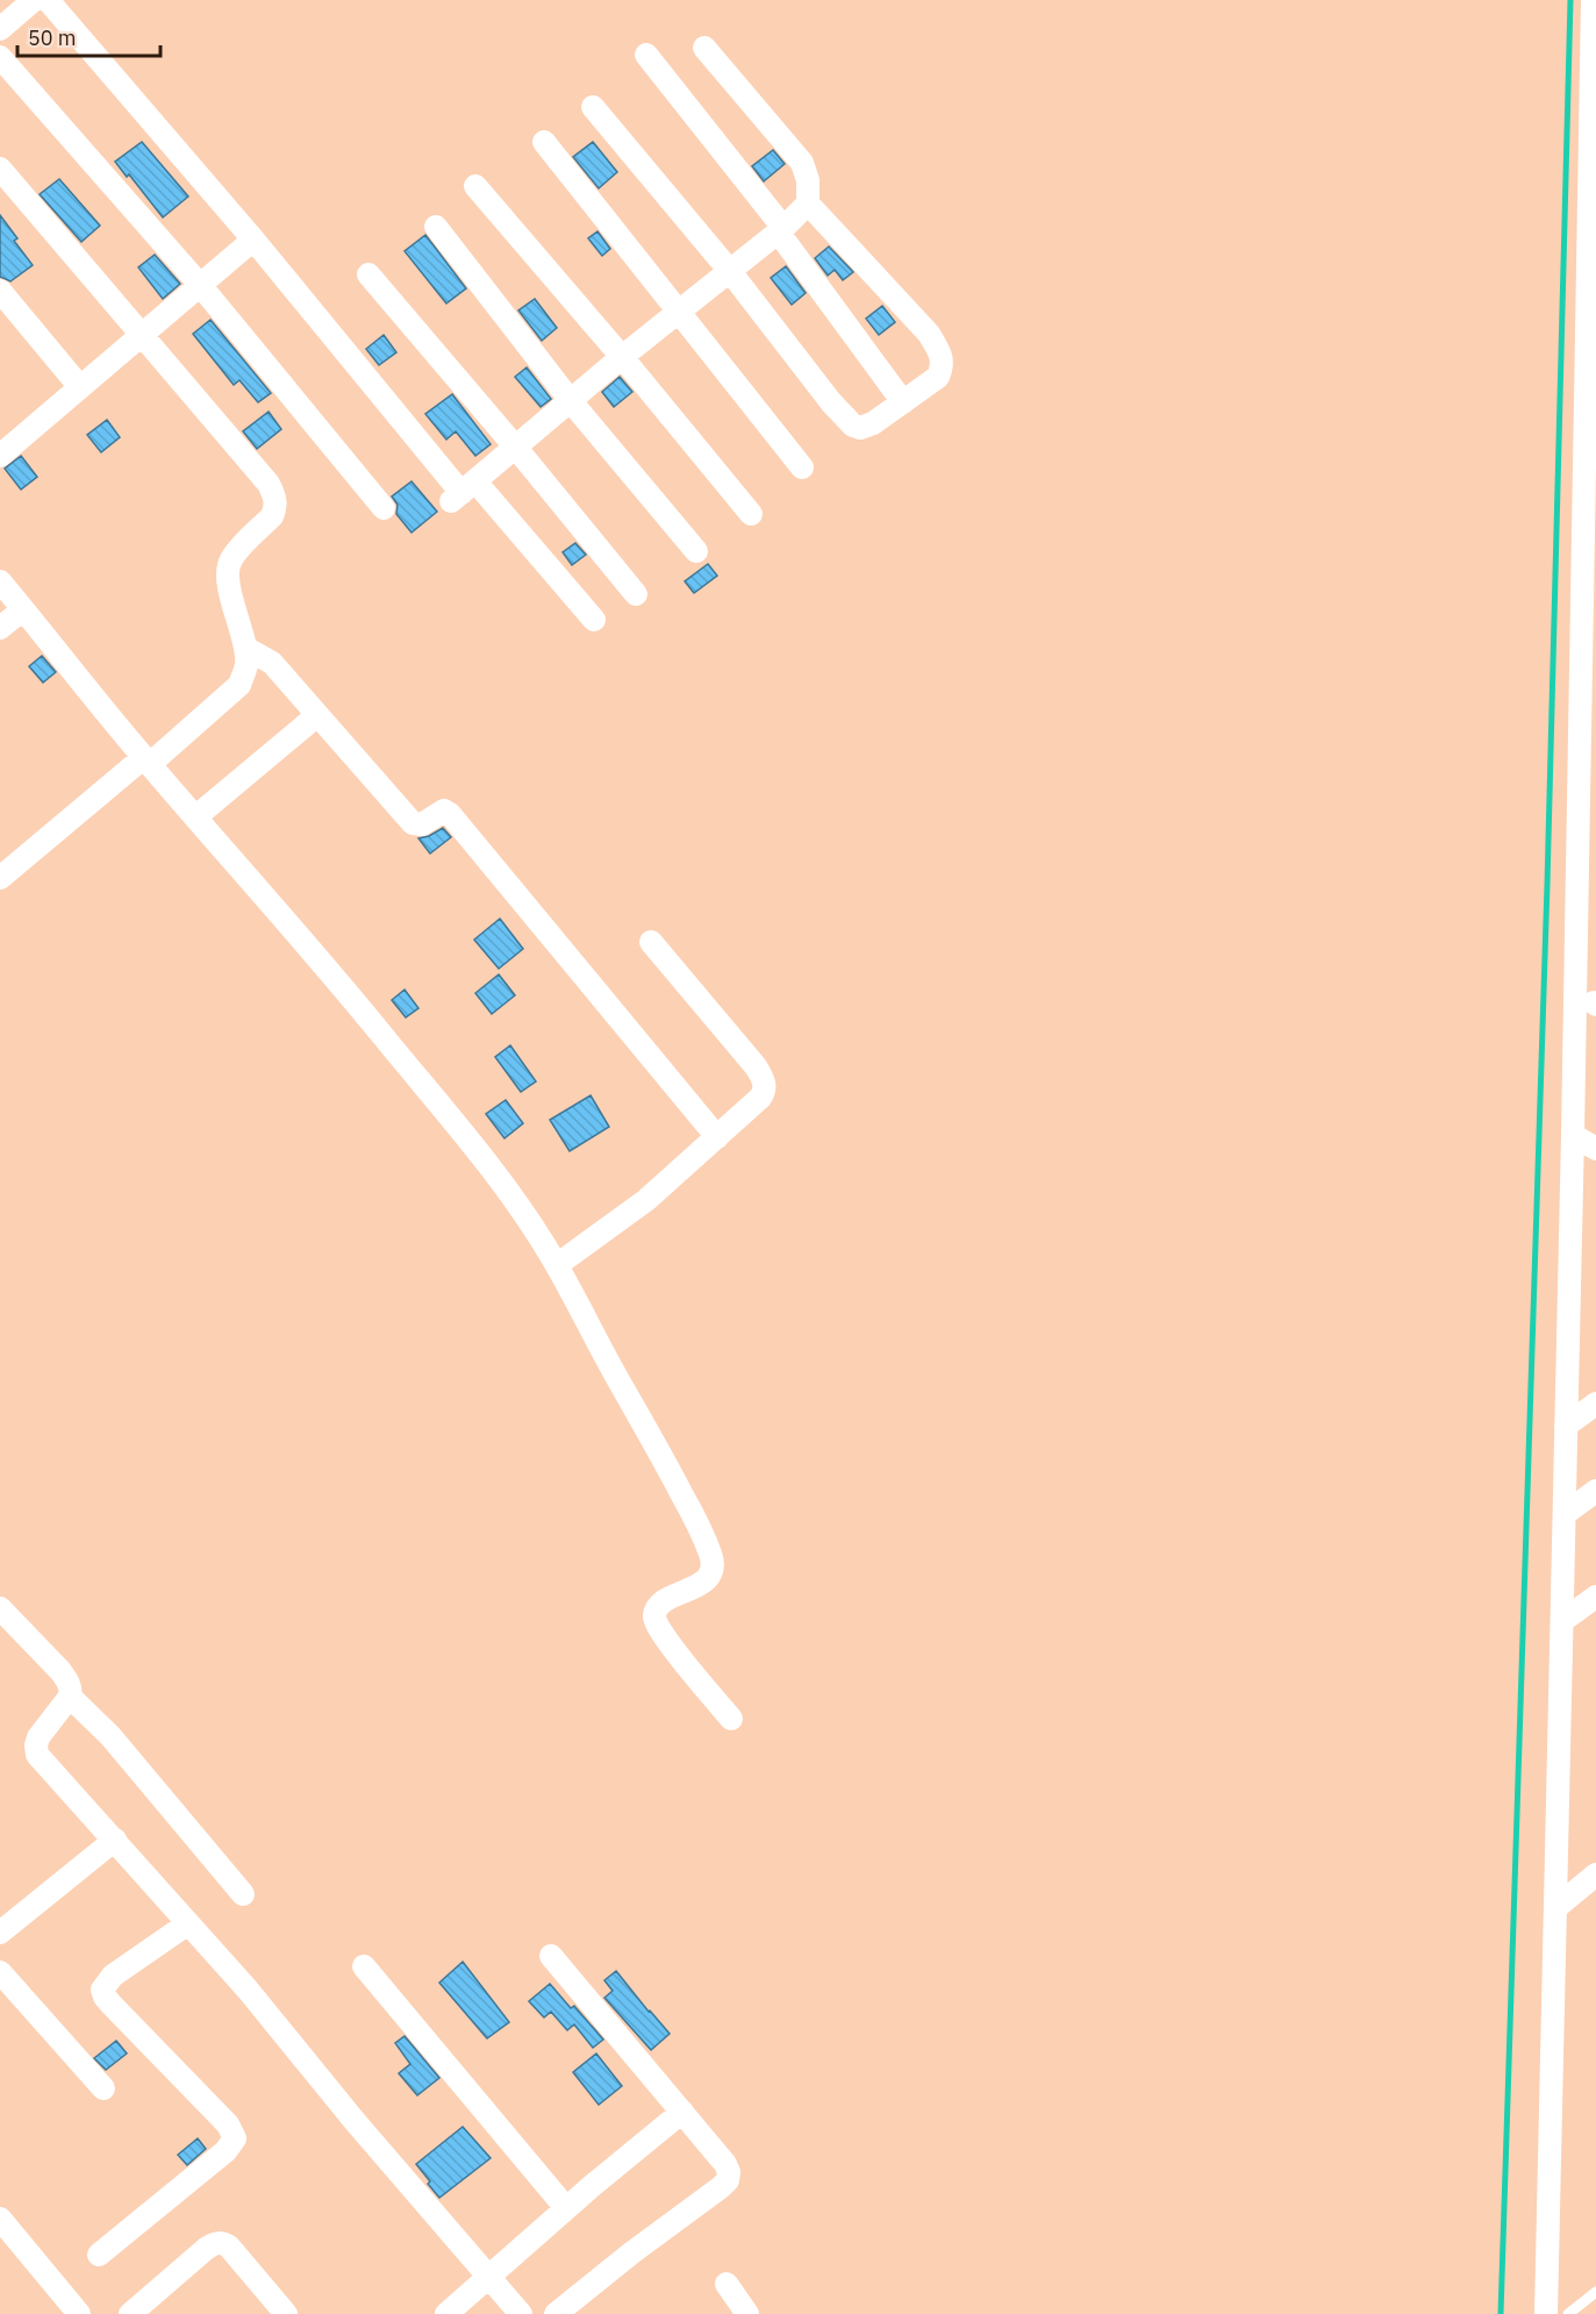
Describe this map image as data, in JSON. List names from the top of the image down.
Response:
{
  "scale_bar": "50 m"
}
